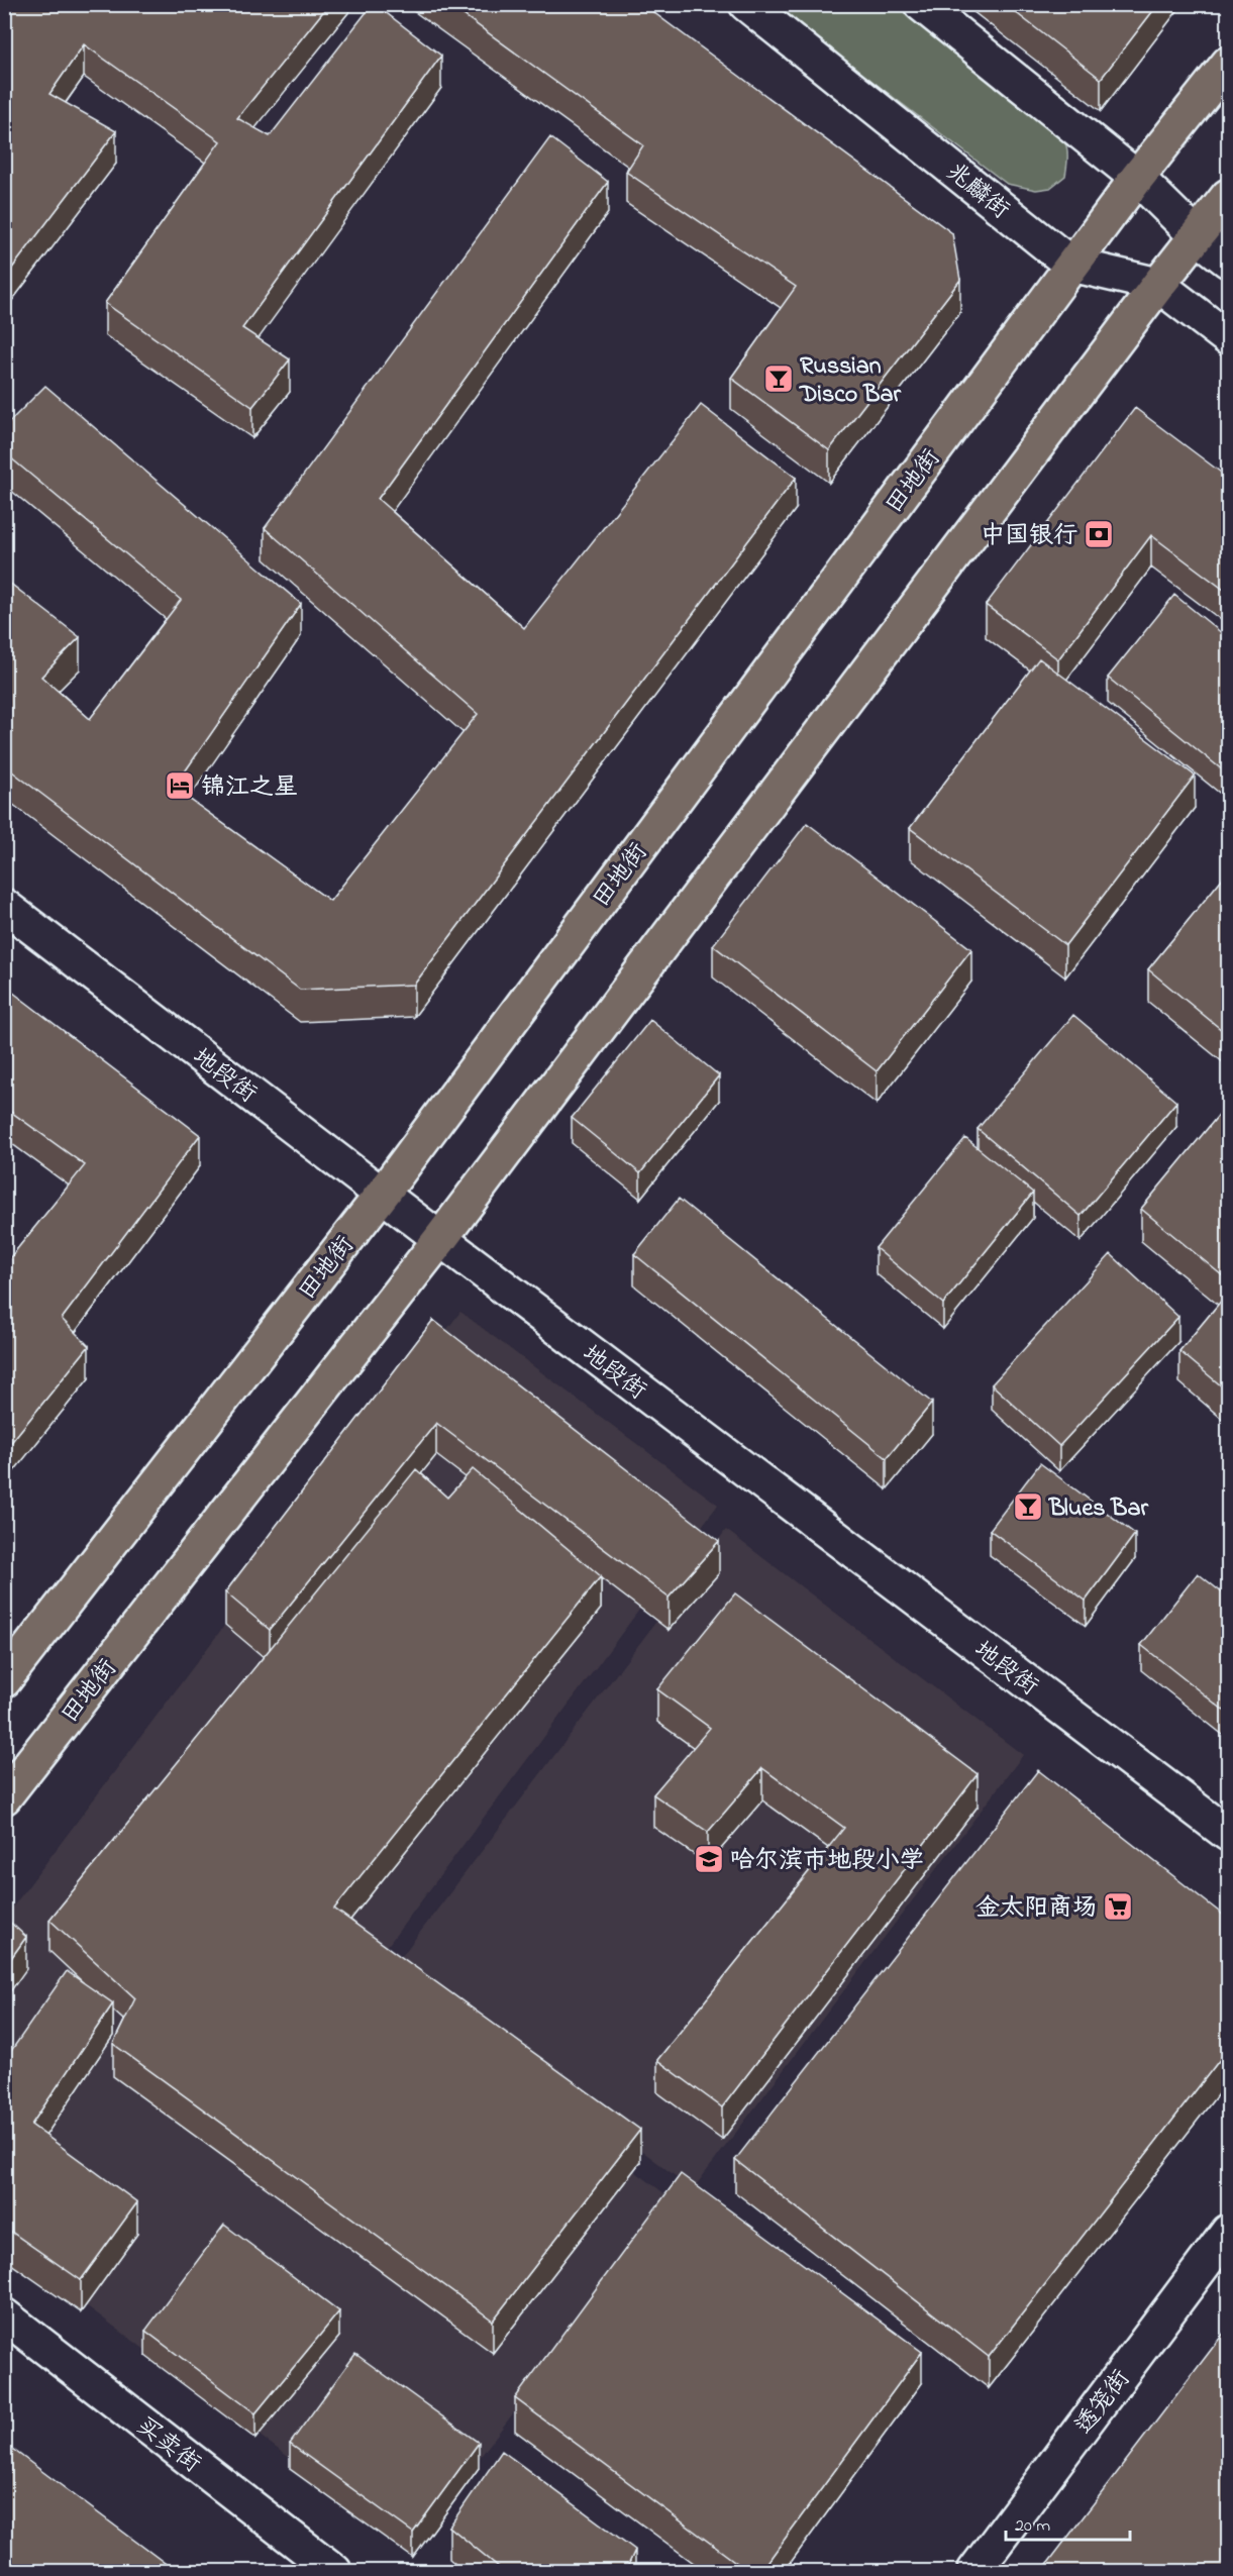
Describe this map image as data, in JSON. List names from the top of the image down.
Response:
{
  "streets": {
    "highway": ["田地街"],
    "main road": [
      "兆麟街",
      "地段街",
      "透笼街",
      "买卖街"
    ]
  },
  "crossings": [
    ["兆麟街", "田地街"],
    ["田地街", "地段街"]
  ],
  "places": {
    "bar": ["Russian Disco Bar", "Blues Bar"],
    "bank": ["中国银行"],
    "hotel": ["锦江之星"],
    "school or university": ["哈尔滨市地段小学"],
    "supermarket": ["金太阳商场"]
  },
  "scale_bar": "20 m"
}
